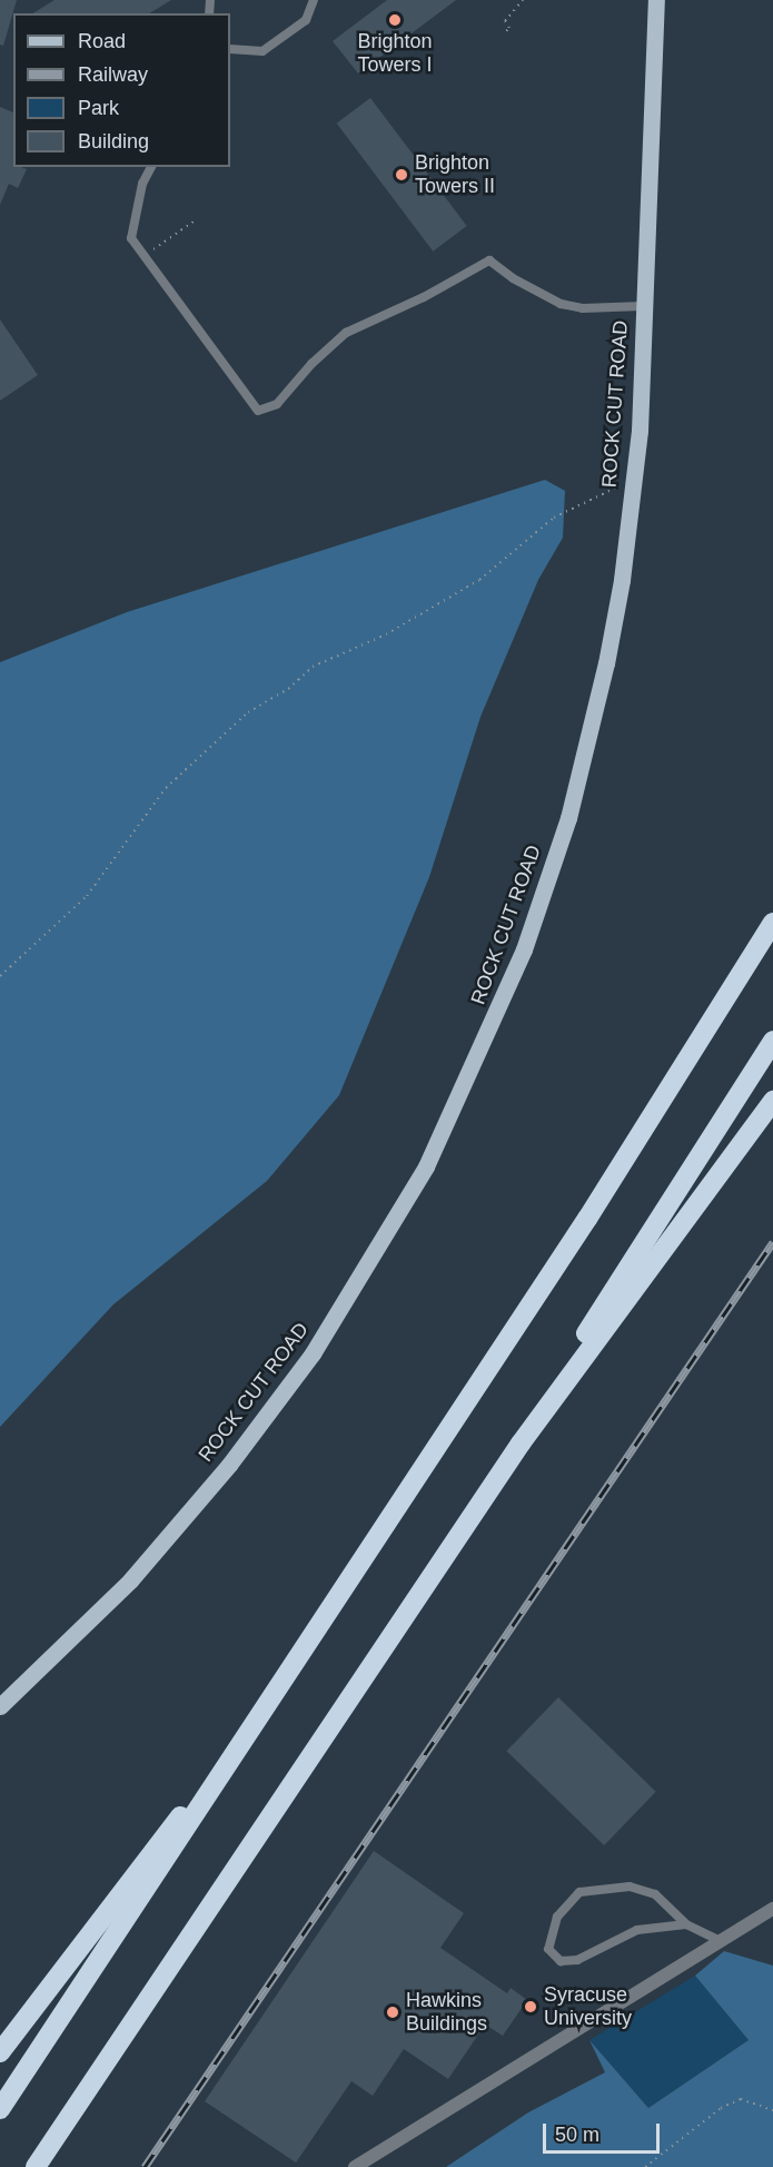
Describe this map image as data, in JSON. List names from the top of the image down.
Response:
{
  "streets": {
    "main road": ["ROCK CUT ROAD"]
  },
  "places": [
    "Brighton Towers I",
    "Brighton Towers II",
    "Syracuse University",
    "Hawkins Buildings"
  ],
  "legend": [
    "Road",
    "Railway",
    "Park",
    "Building"
  ],
  "scale_bar": "50 m"
}
